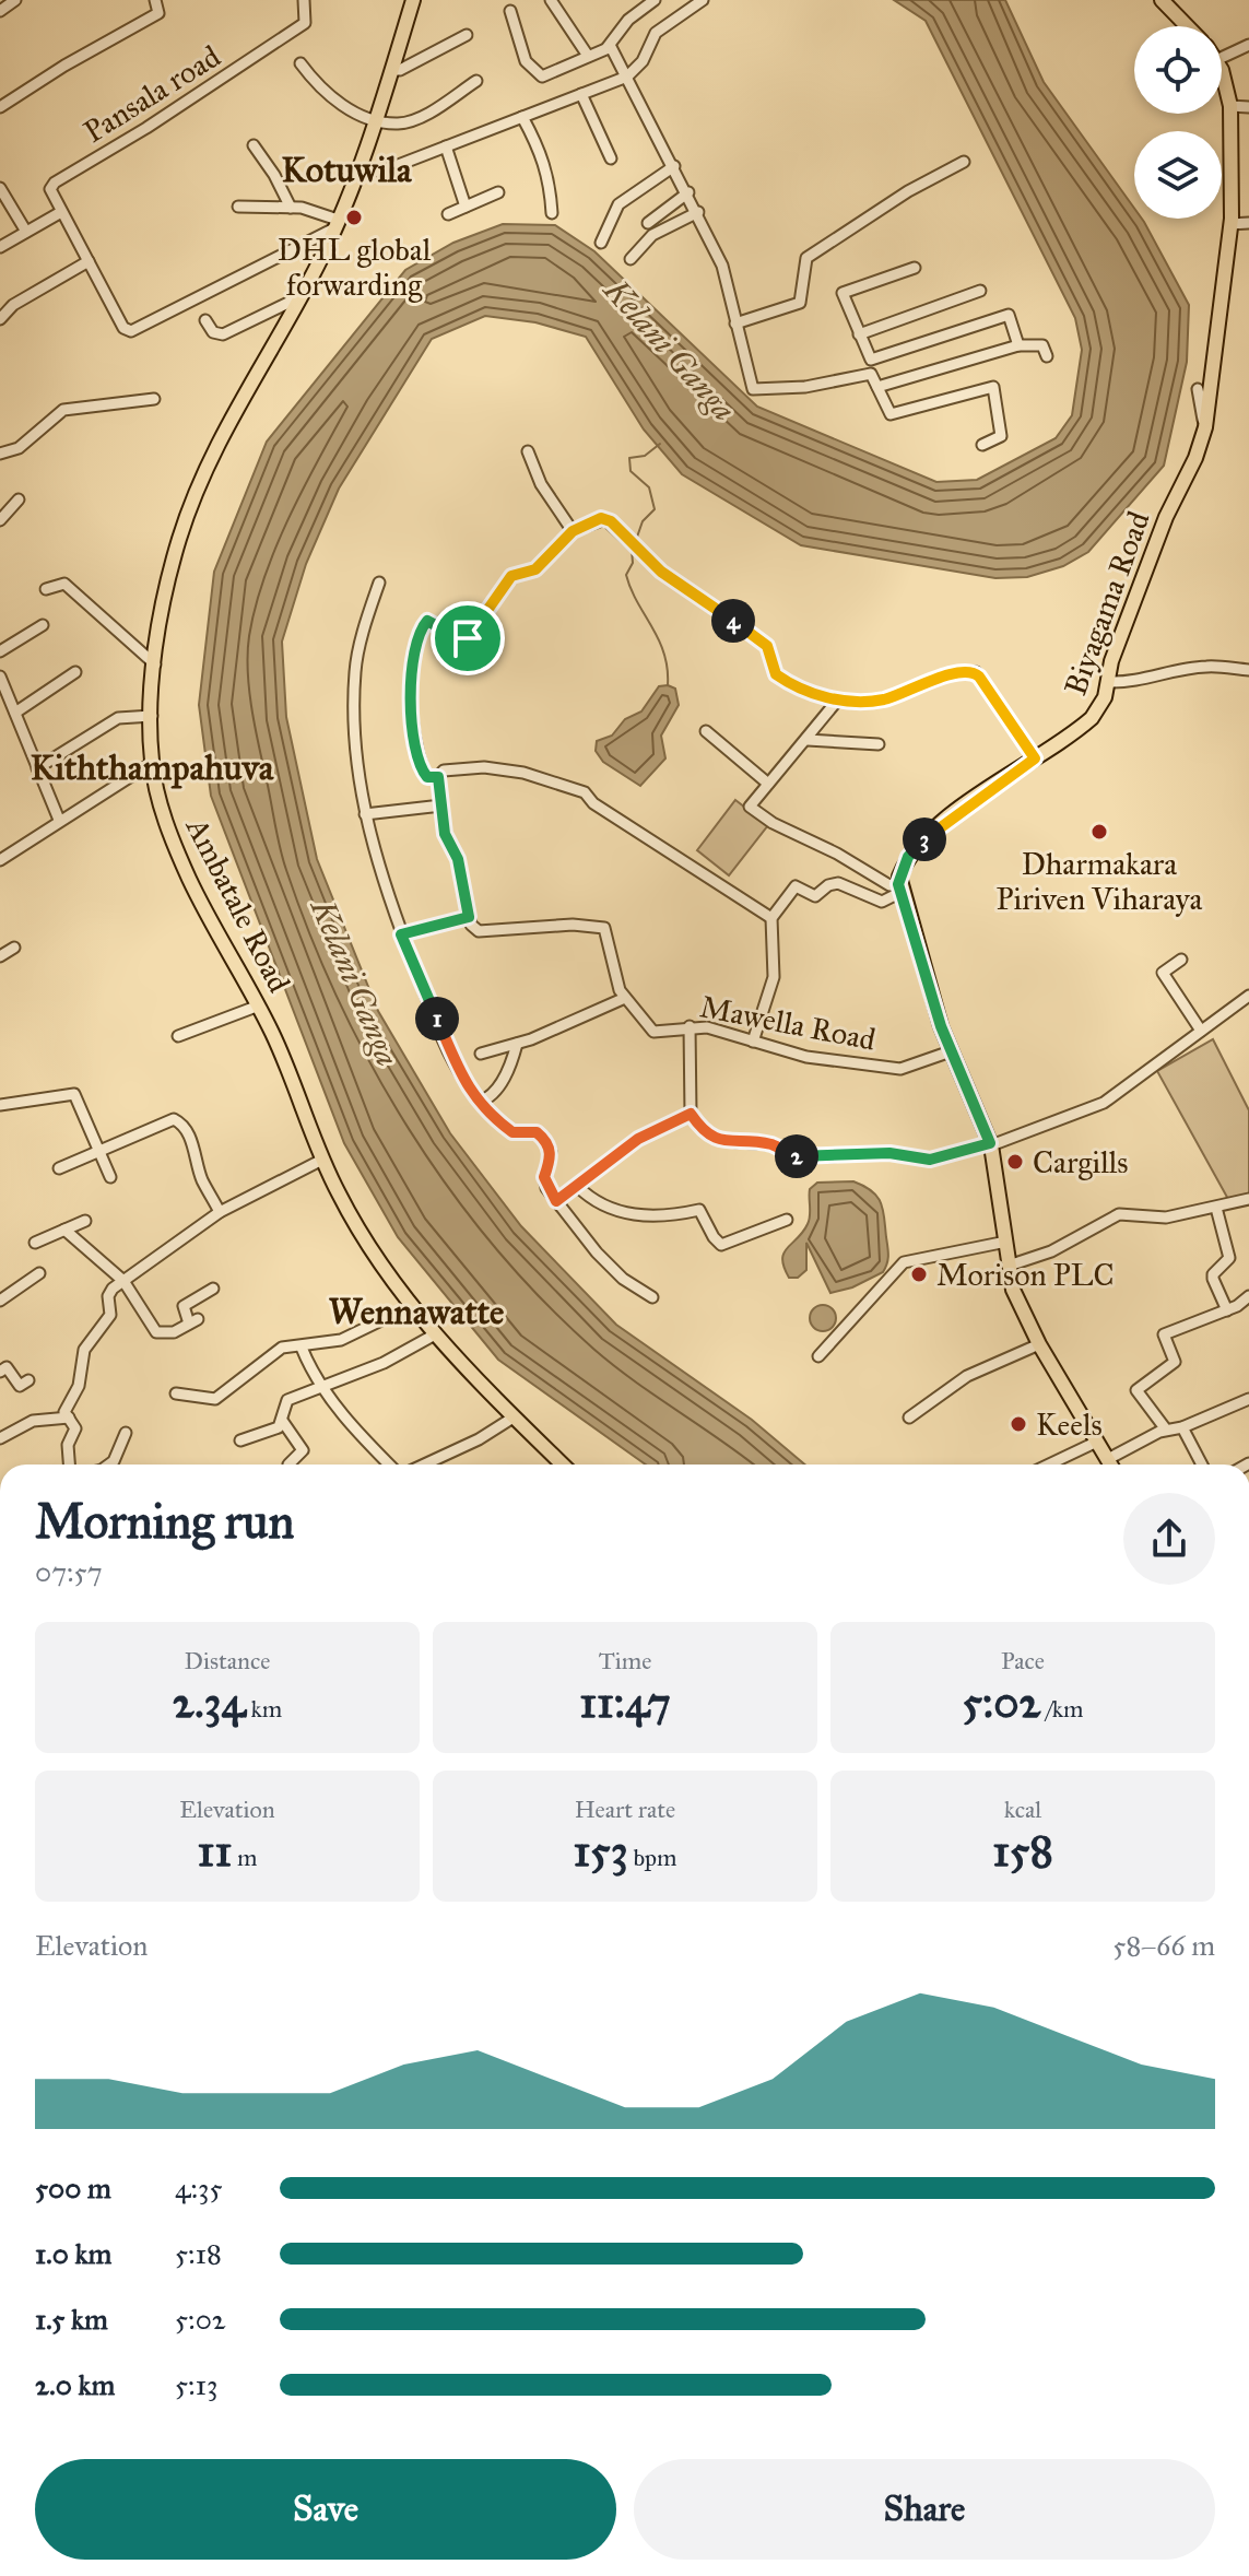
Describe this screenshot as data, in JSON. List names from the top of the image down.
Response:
{
  "streets": {
    "main road": ["Biyagama Road", "Ambatale Road"],
    "street": ["Pansala road", "Mawella Road"]
  },
  "districts": ["Kotuwila", "Kiththampahuva", "Wennawatte"],
  "water": ["Kelani Ganga"],
  "places": [
    "DHL global forwarding",
    "Dharmakara Piriven Viharaya",
    "Cargills",
    "Morison PLC",
    "Keels"
  ],
  "page": {
    "pins": [
      "4",
      "3",
      "1",
      "2"
    ],
    "heading": ["Morning run", "07:57"],
    "stats": [
      ["Distance", "2.34 km"],
      ["Time", "11:47"],
      ["Pace", "5:02 /km"],
      ["Elevation", "11 m"],
      ["Heart rate", "153 bpm"],
      ["kcal", "158"]
    ],
    "chart": ["Elevation", "58–66 m"],
    "list": [
      {
        "name": "500 m",
        "note": "4:35"
      },
      {
        "name": "1.0 km",
        "note": "5:18"
      },
      {
        "name": "1.5 km",
        "note": "5:02"
      },
      {
        "name": "2.0 km",
        "note": "5:13"
      }
    ],
    "buttons": ["Save", "Share"]
  }
}
